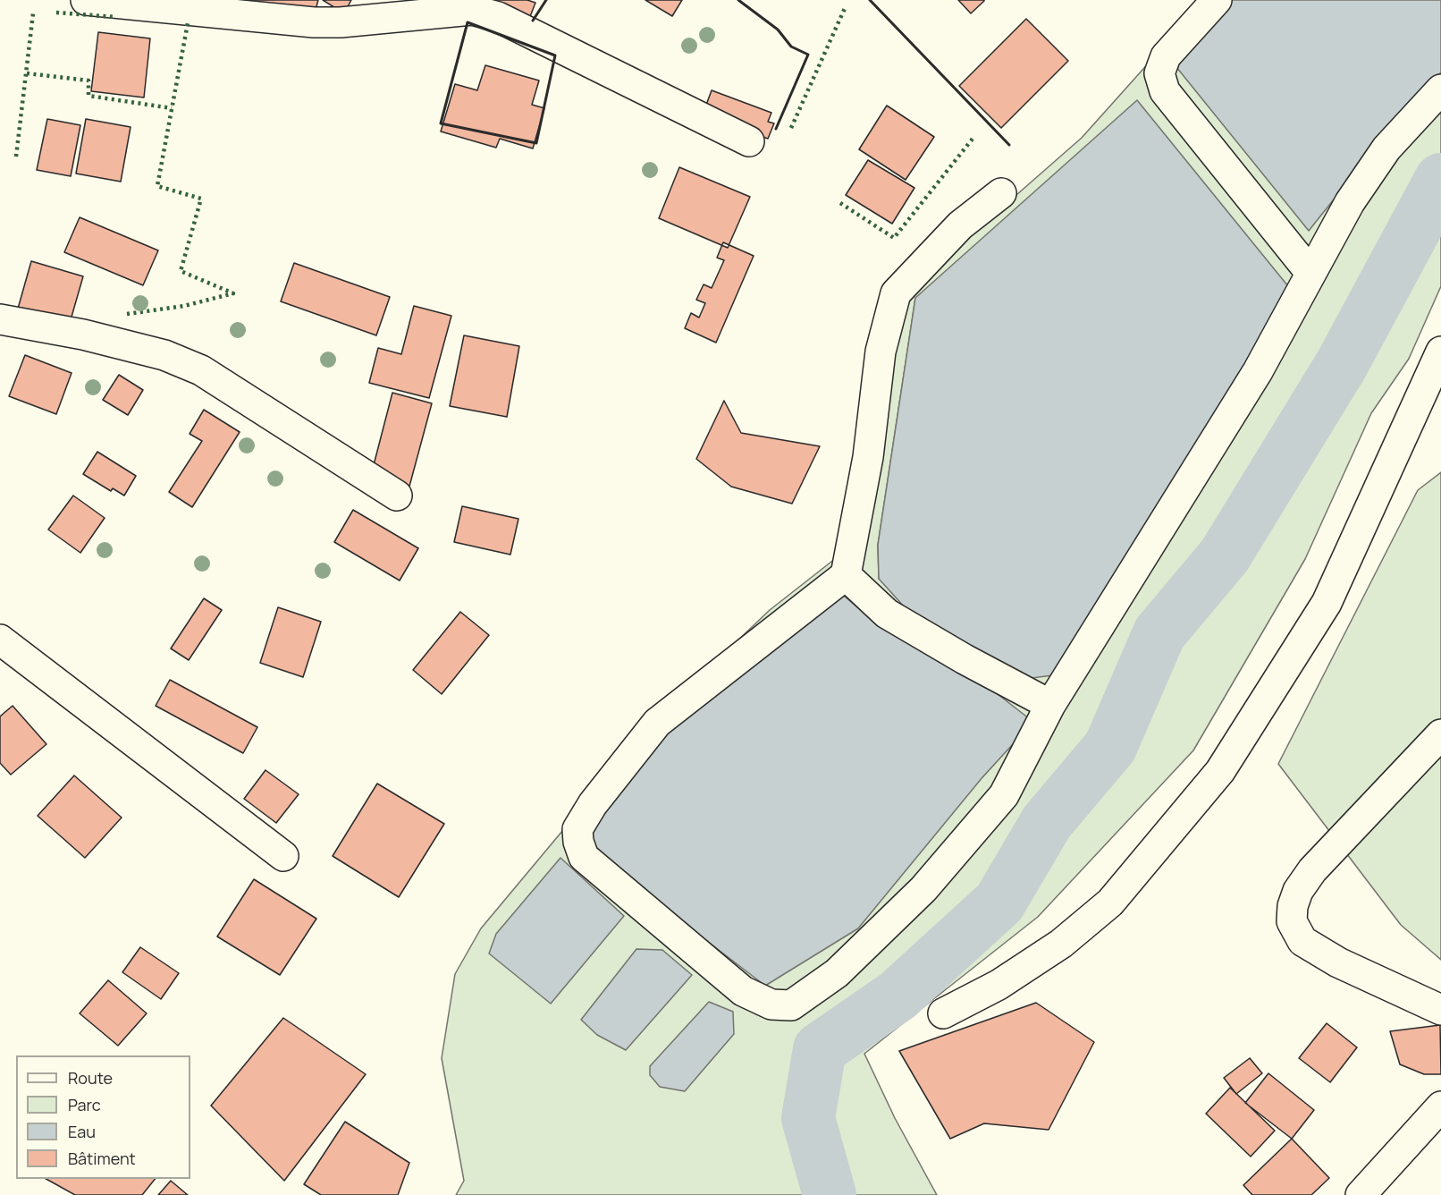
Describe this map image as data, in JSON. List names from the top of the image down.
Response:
{
  "legend": [
    "Route",
    "Parc",
    "Eau",
    "Bâtiment"
  ]
}
